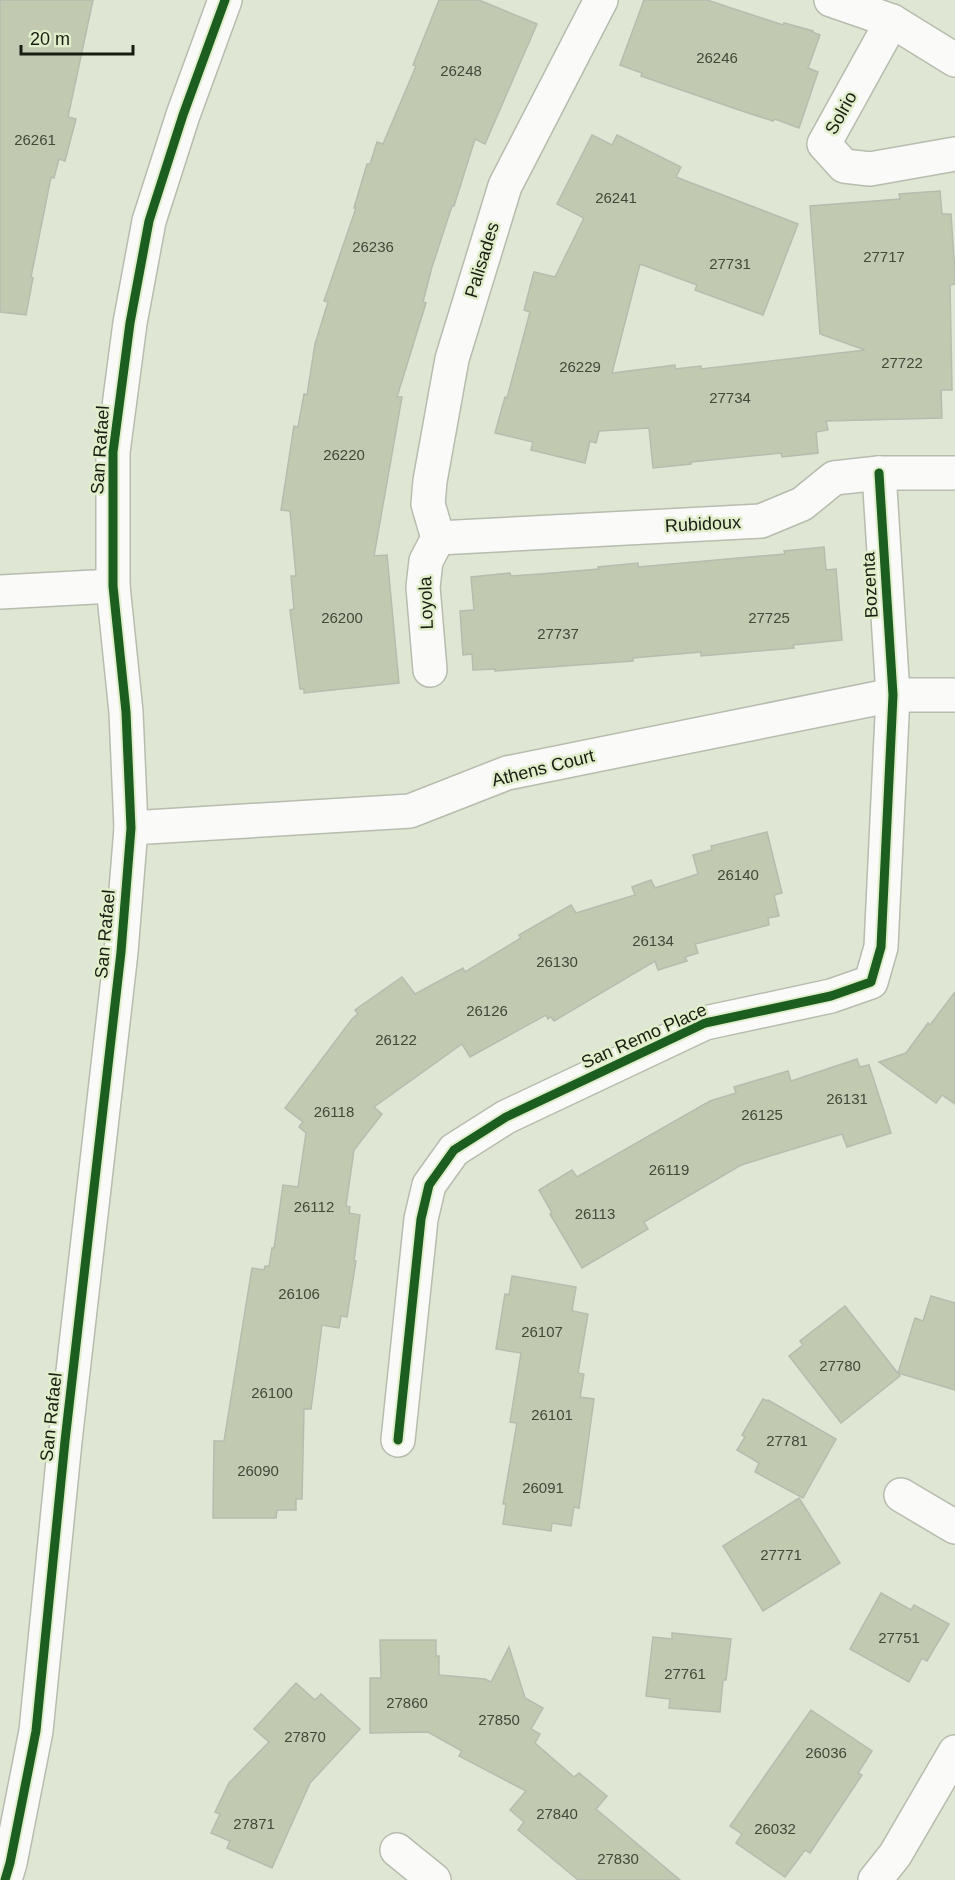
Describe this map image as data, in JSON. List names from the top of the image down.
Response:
{
  "streets": {
    "street": [
      "Solrio",
      "Palisades",
      "San Rafael",
      "Rubidoux",
      "Bozenta",
      "Loyola",
      "Athens Court",
      "San Remo Place"
    ]
  },
  "crossings": [
    ["Palisades", "Rubidoux"],
    ["Palisades", "Loyola"],
    ["San Rafael", "Athens Court"],
    ["Rubidoux", "Bozenta"],
    ["Rubidoux", "Loyola"],
    ["Bozenta", "Athens Court"],
    ["Bozenta", "San Remo Place"],
    ["Athens Court", "San Remo Place"]
  ],
  "house_numbers": [
    "26246",
    "26248",
    "26261",
    "26241",
    "26236",
    "27717",
    "27731",
    "27722",
    "26229",
    "27734",
    "26220",
    "26200",
    "27725",
    "27737",
    "26140",
    "26134",
    "26130",
    "26126",
    "26122",
    "26131",
    "26118",
    "26125",
    "26119",
    "26112",
    "26113",
    "26106",
    "26107",
    "27780",
    "26100",
    "26101",
    "27781",
    "26090",
    "26091",
    "27771",
    "27751",
    "27761",
    "27860",
    "27850",
    "27870",
    "26036",
    "27840",
    "27871",
    "26032",
    "27830"
  ],
  "scale_bar": "20 m"
}
